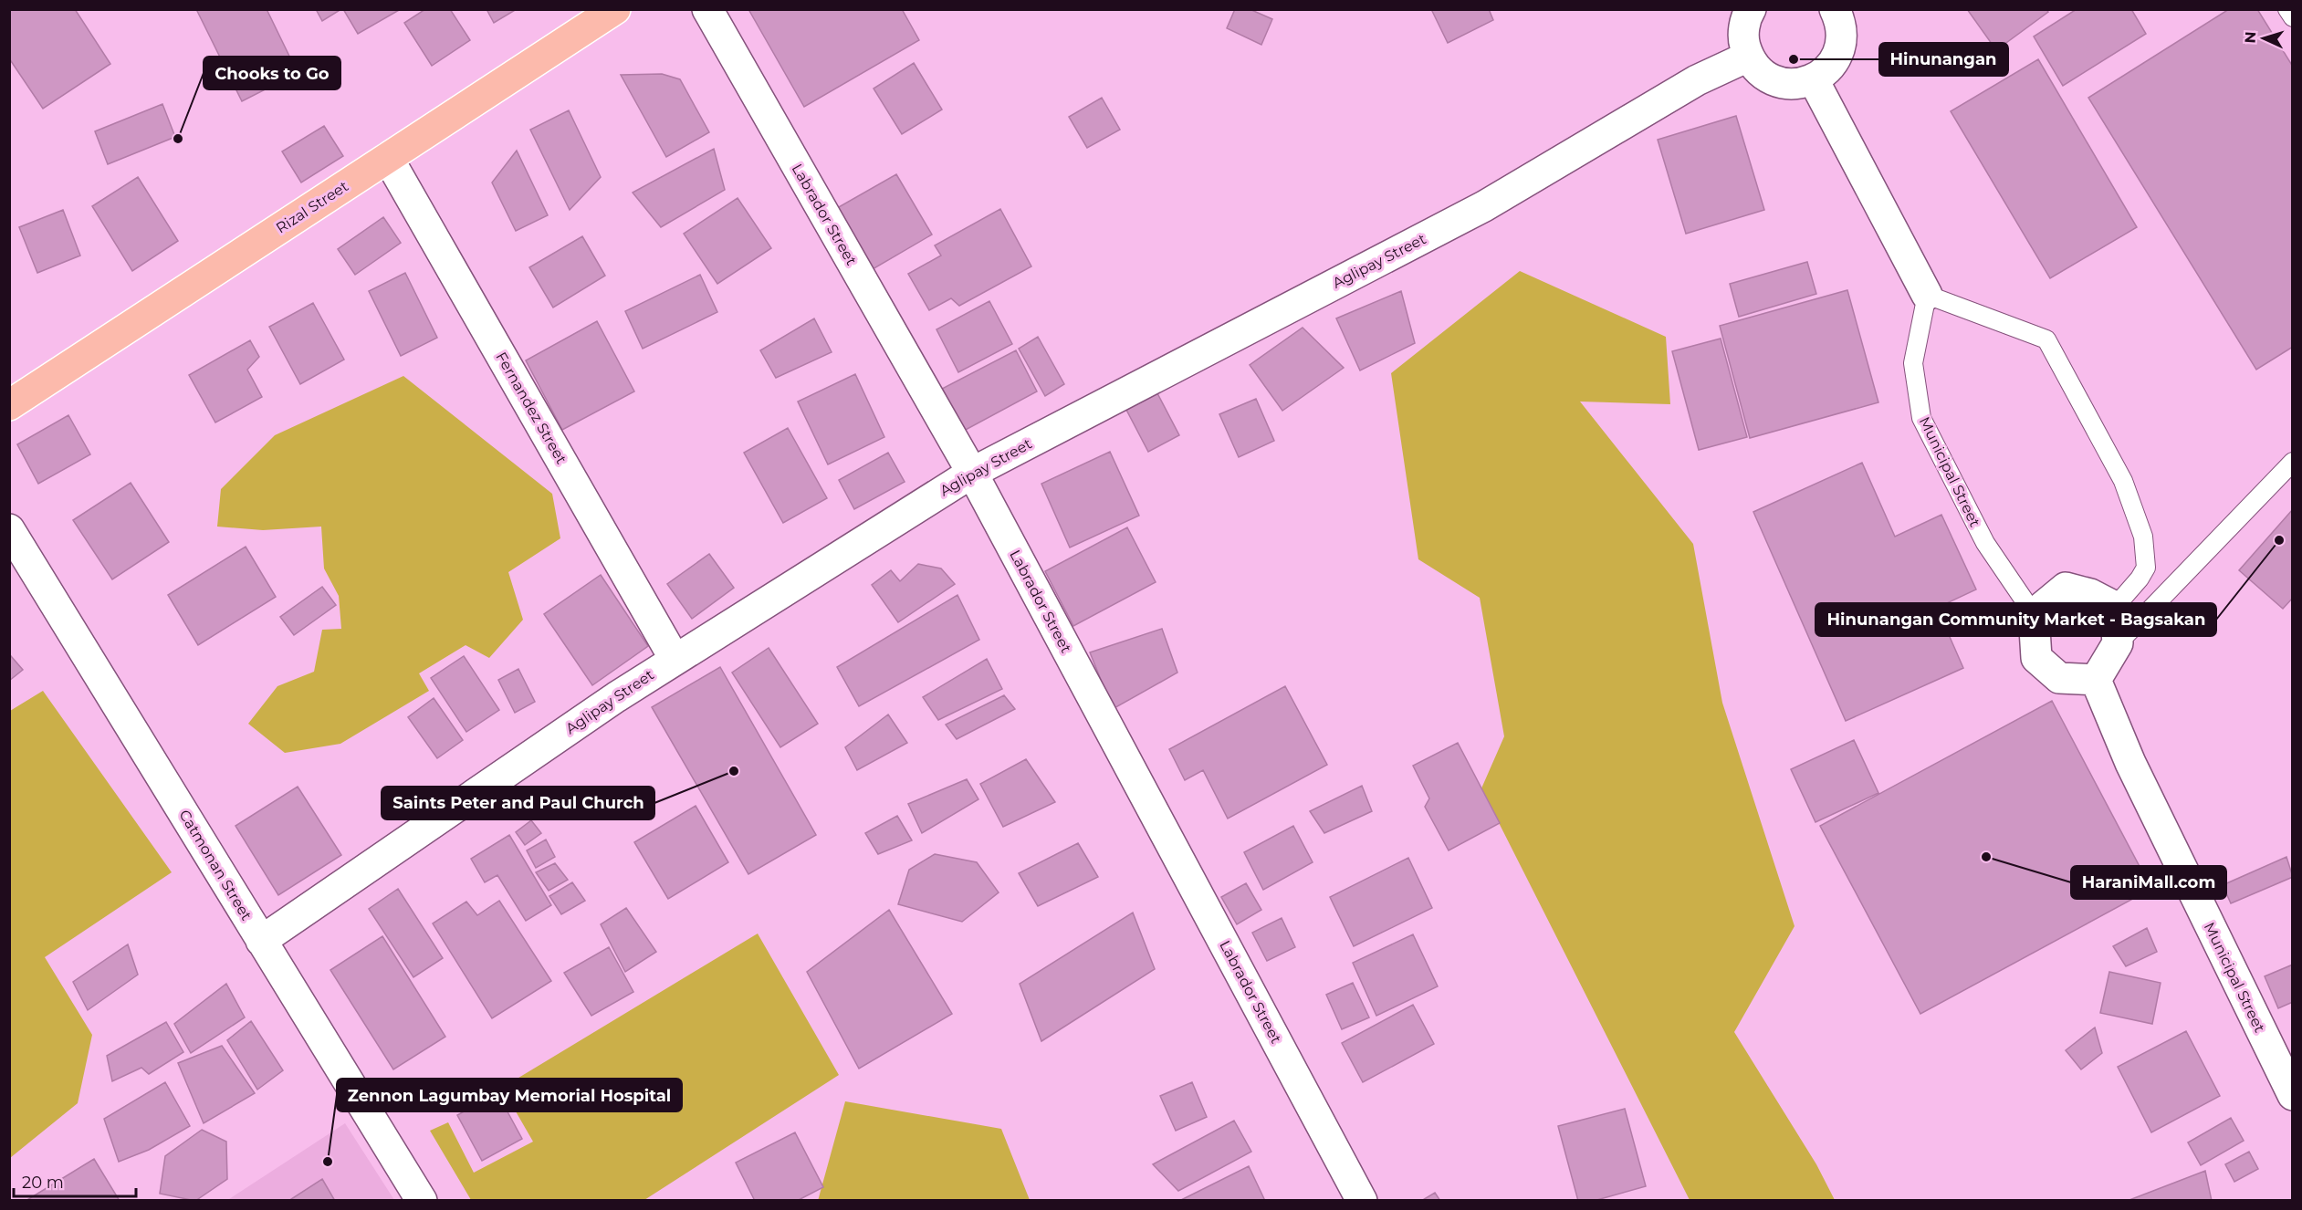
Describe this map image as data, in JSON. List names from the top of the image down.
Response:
{
  "streets": {
    "main road": ["Rizal Street"],
    "street": [
      "Labrador Street",
      "Aglipay Street",
      "Fernandez Street",
      "Municipal Street",
      "Catmonan Street"
    ]
  },
  "crossings": [
    ["Rizal Street", "Fernandez Street"],
    ["Labrador Street", "Aglipay Street"],
    ["Aglipay Street", "Fernandez Street"],
    ["Aglipay Street", "Catmonan Street"]
  ],
  "places": [
    "Hinunangan",
    "Chooks to Go",
    "Hinunangan Community Market - Bagsakan",
    "Saints Peter and Paul Church",
    "HaraniMall.com",
    "Zennon Lagumbay Memorial Hospital"
  ],
  "scale_bar": "20 m",
  "north": "left"
}
